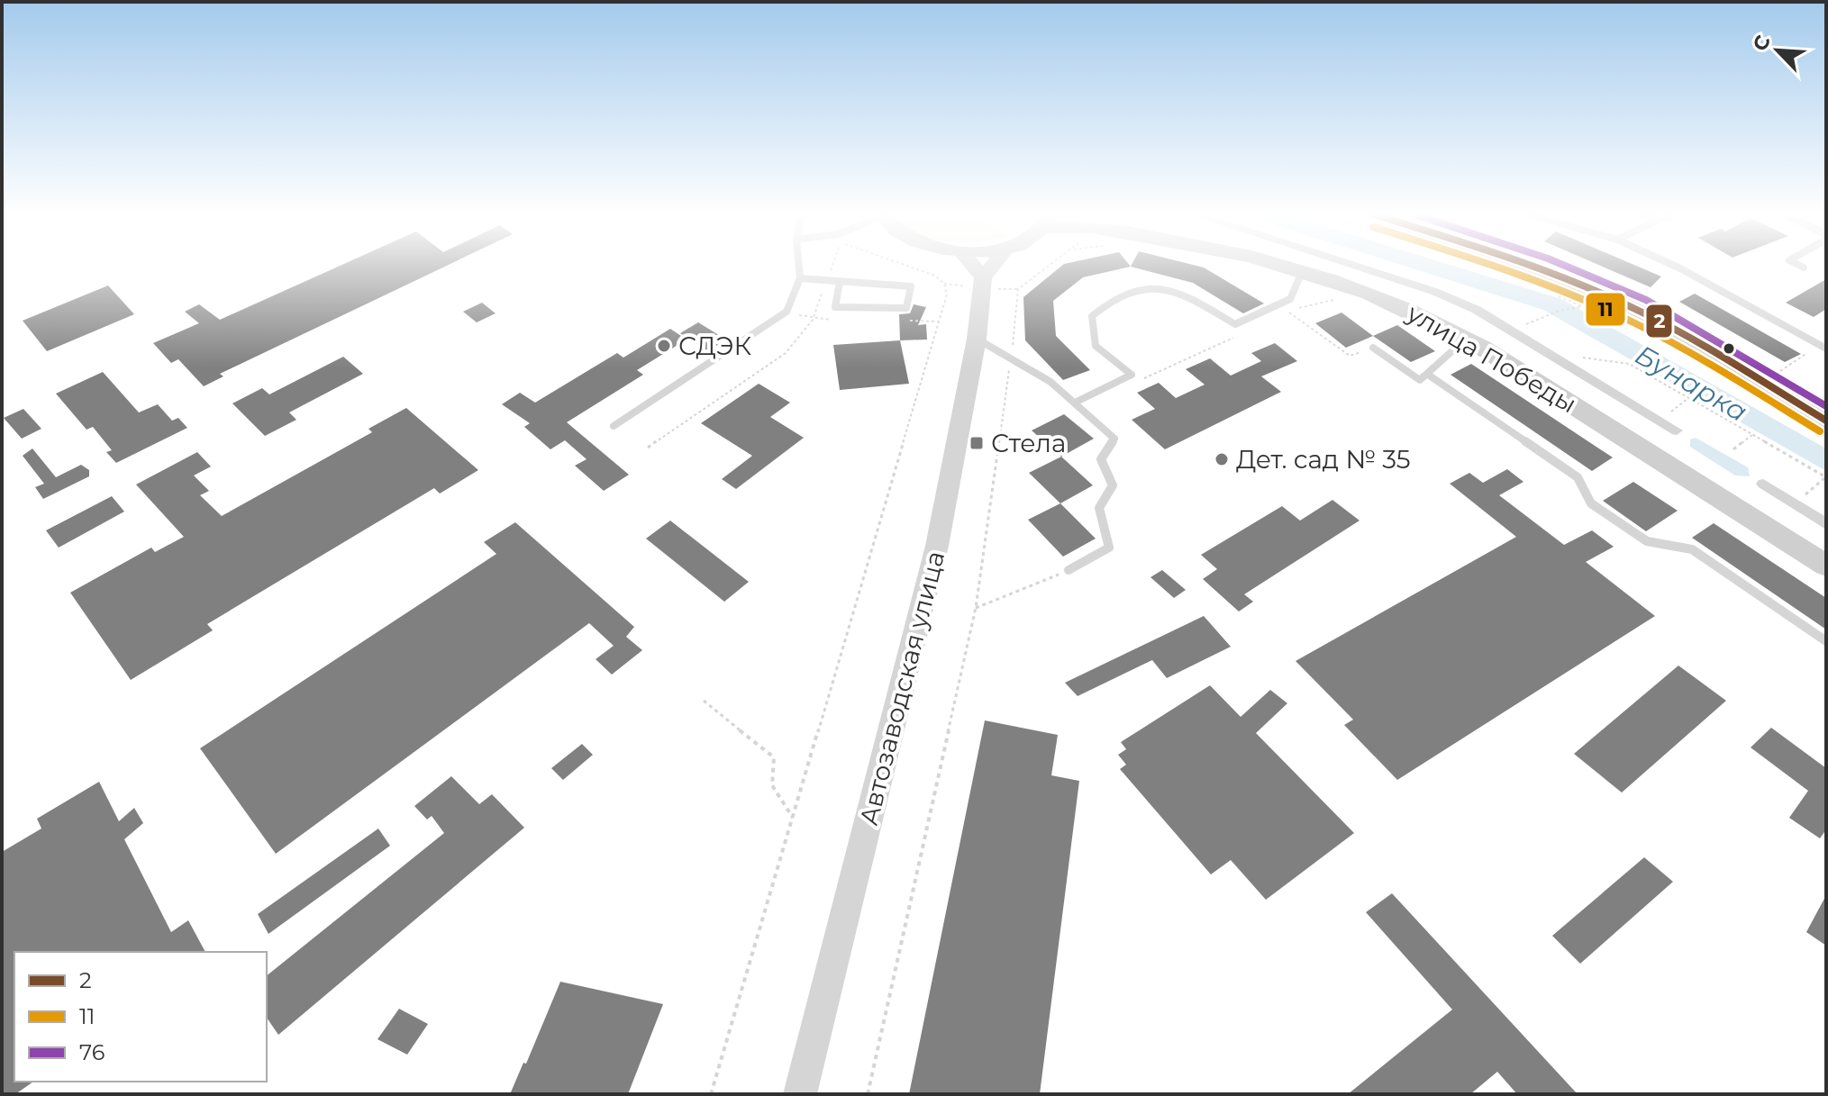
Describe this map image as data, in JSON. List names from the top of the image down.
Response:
{
  "streets": {
    "main road": ["улица Победы"],
    "street": ["Автозаводская улица"]
  },
  "water": ["Бунарка"],
  "places": {
    "other": ["СДЭК", "Дет. сад № 35"],
    "transit": ["Стела"]
  },
  "lines": ["transit line 2", "transit line 11", "transit line 76"],
  "legend": ["2", "11", "76"],
  "north": "top left"
}
